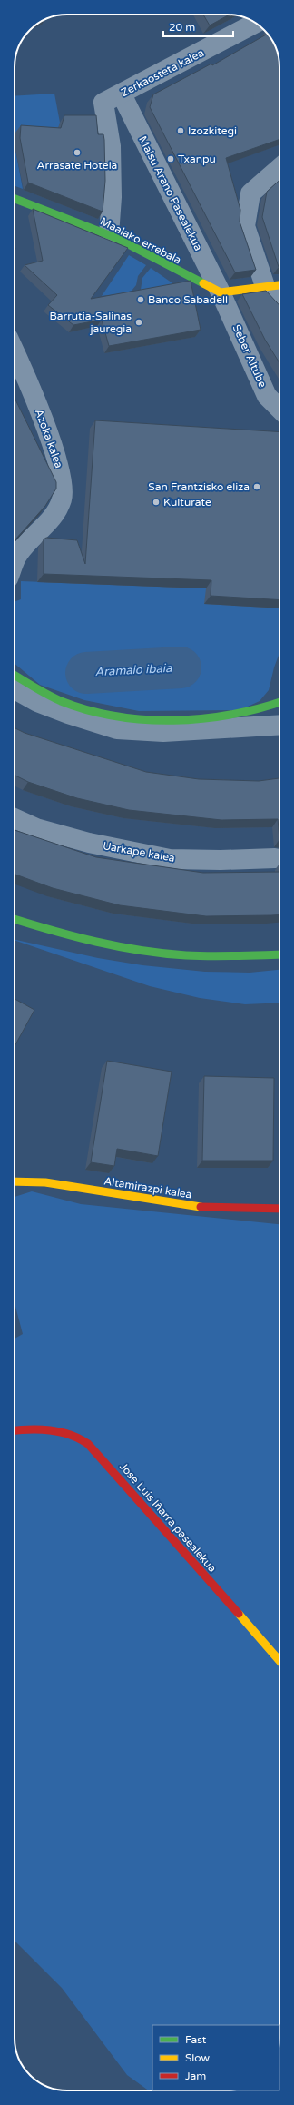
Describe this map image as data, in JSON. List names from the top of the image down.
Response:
{
  "streets": {
    "street": [
      "Zerkaosteta kalea",
      "Maisu Arano Pasealekua",
      "Maalako errebala",
      "Seber Altube",
      "Azoka kalea",
      "Uarkape kalea",
      "Altamirazpi kalea",
      "Jose Luis Iñarra pasealekua"
    ]
  },
  "crossings": [
    ["Zerkaosteta kalea", "Maisu Arano Pasealekua"],
    ["Zerkaosteta kalea", "Maalako errebala"],
    ["Maisu Arano Pasealekua", "Maalako errebala"],
    ["Maisu Arano Pasealekua", "Seber Altube"],
    ["Maalako errebala", "Seber Altube"]
  ],
  "water": ["Aramaio ibaia"],
  "places": [
    "Izozkitegi",
    "Arrasate Hotela",
    "Txanpu",
    "Banco Sabadell",
    "Barrutia-Salinas jauregia",
    "San Frantzisko eliza",
    "Kulturate"
  ],
  "legend": ["Fast", "Slow", "Jam"],
  "scale_bar": "20 m"
}
